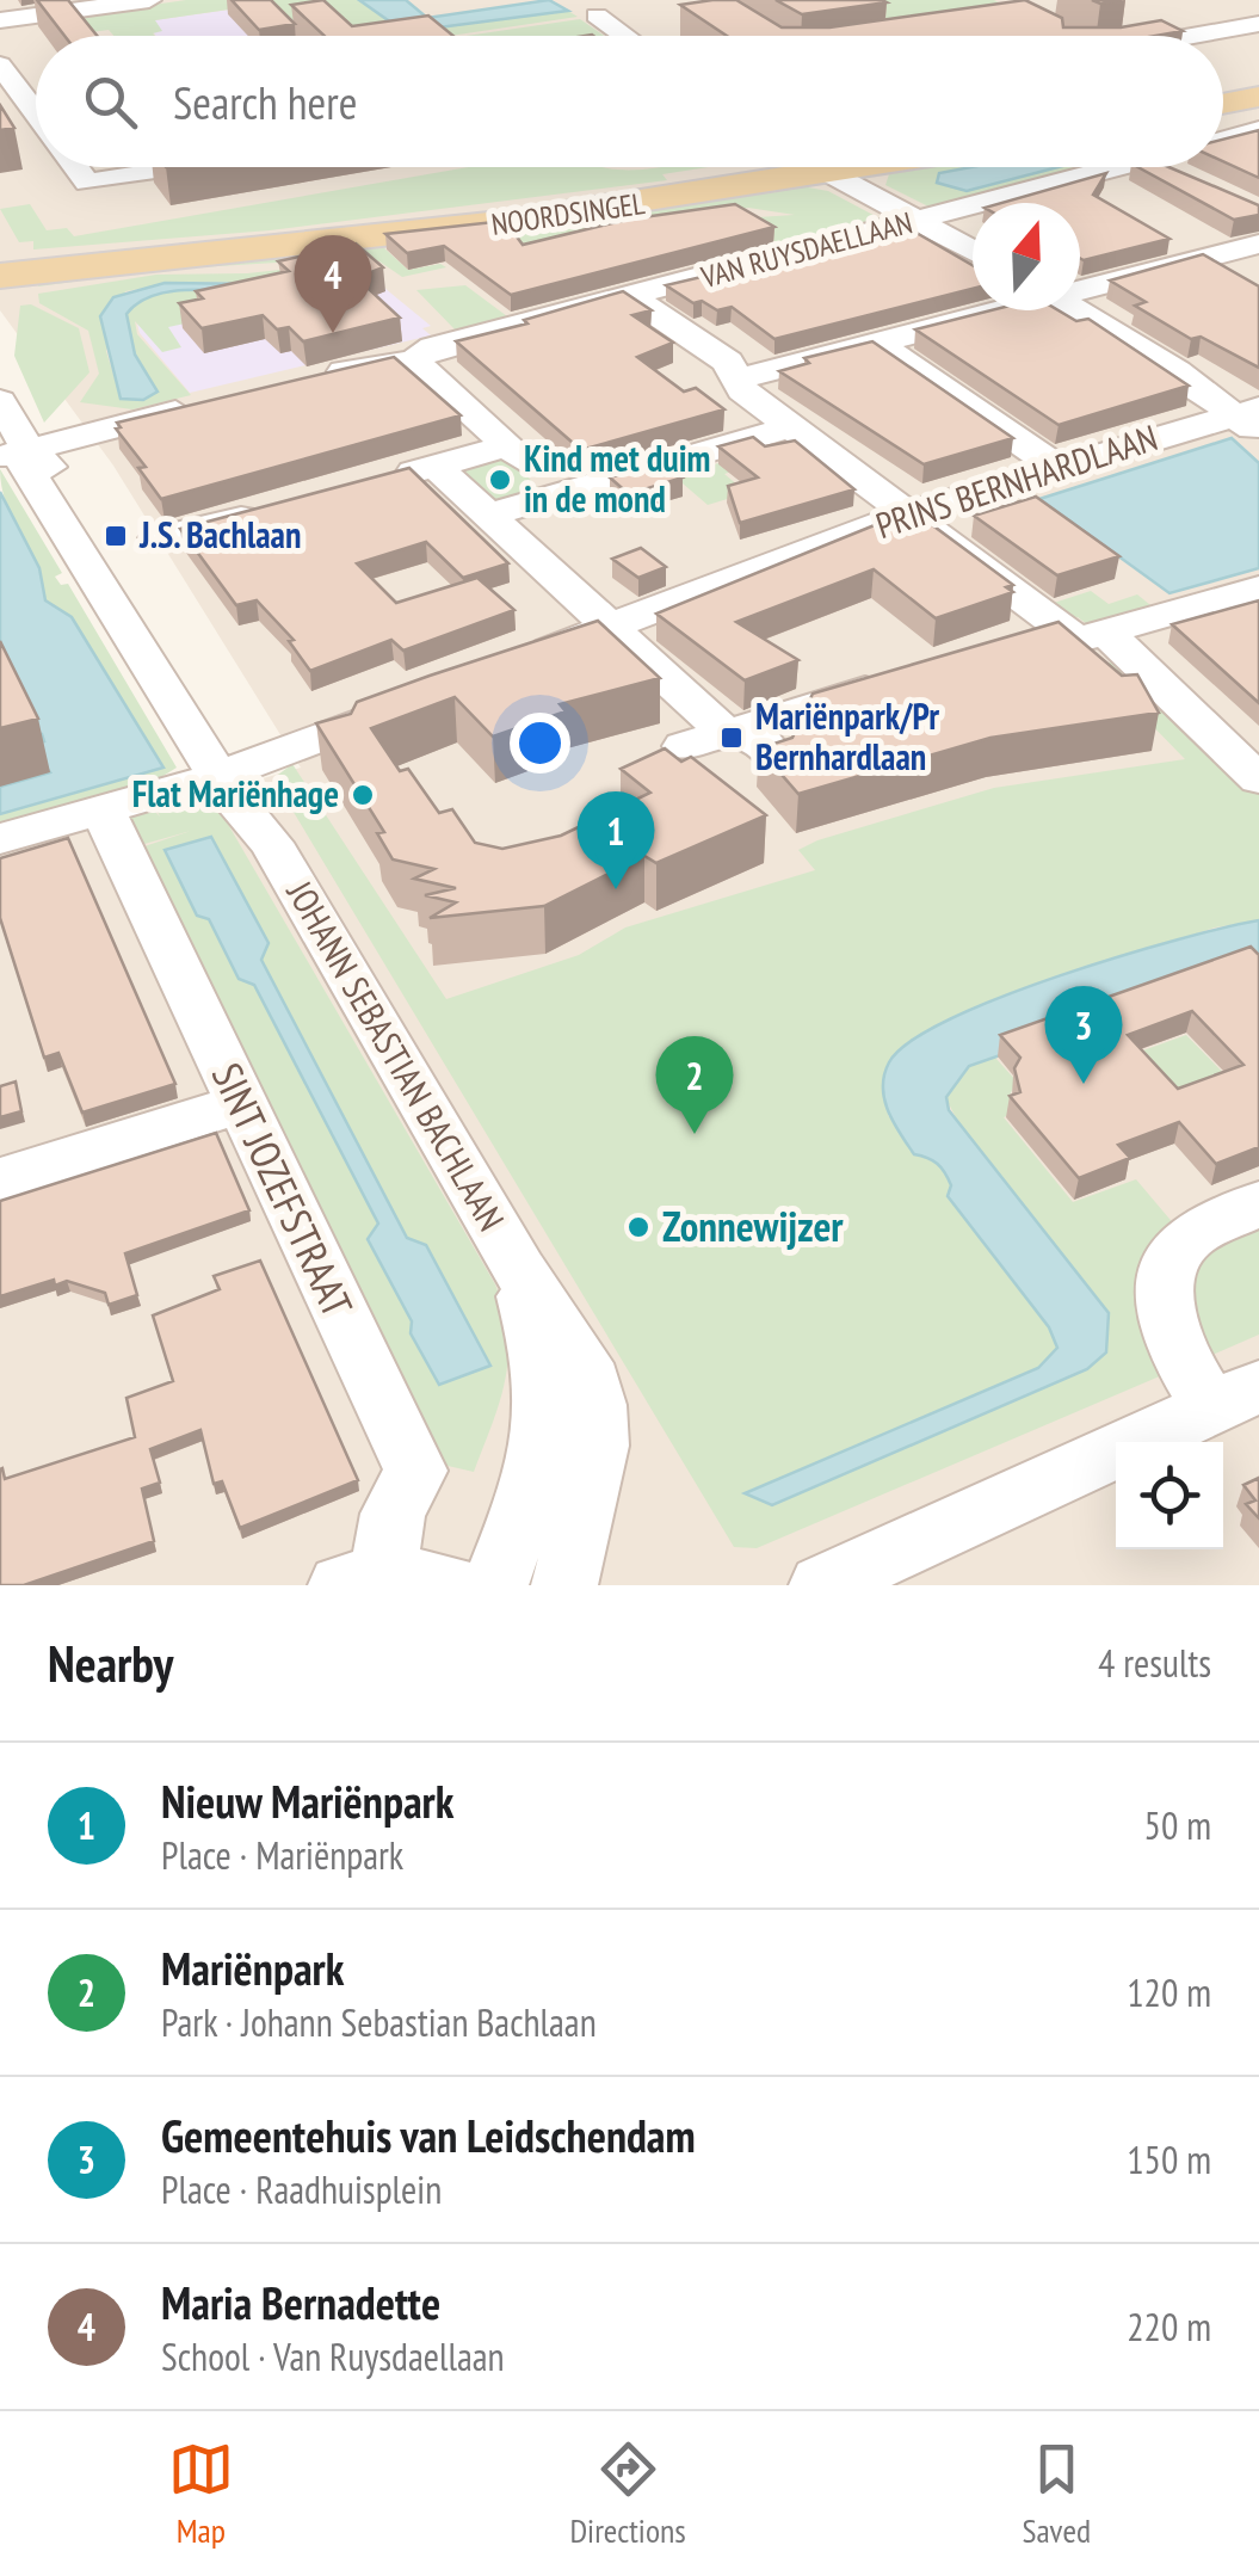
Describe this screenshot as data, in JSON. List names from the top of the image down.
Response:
{
  "streets": {
    "main road": ["NOORDSINGEL"],
    "street": [
      "VAN RUYSDAELLAAN",
      "PRINS BERNHARDLAAN",
      "JOHANN SEBASTIAN BACHLAAN",
      "SINT JOZEFSTRAAT"
    ]
  },
  "places": {
    "other": ["Kind met duim in de mond", "Flat Mariënhage", "Zonnewijzer"],
    "transit": ["J.S. Bachlaan", "Mariënpark/Pr Bernhardlaan"]
  },
  "north": "top",
  "page": {
    "search": "Search here",
    "pins": [
      "4",
      "1",
      "3",
      "2"
    ],
    "heading": ["Nearby", "4 results"],
    "list": [
      {
        "mark": "1",
        "name": "Nieuw Mariënpark",
        "note": "Place · Mariënpark",
        "value": "50 m"
      },
      {
        "mark": "2",
        "name": "Mariënpark",
        "note": "Park · Johann Sebastian Bachlaan",
        "value": "120 m"
      },
      {
        "mark": "3",
        "name": "Gemeentehuis van Leidschendam",
        "note": "Place · Raadhuisplein",
        "value": "150 m"
      },
      {
        "mark": "4",
        "name": "Maria Bernadette",
        "note": "School · Van Ruysdaellaan",
        "value": "220 m"
      }
    ],
    "nav": ["Map", "Directions", "Saved"]
  }
}
